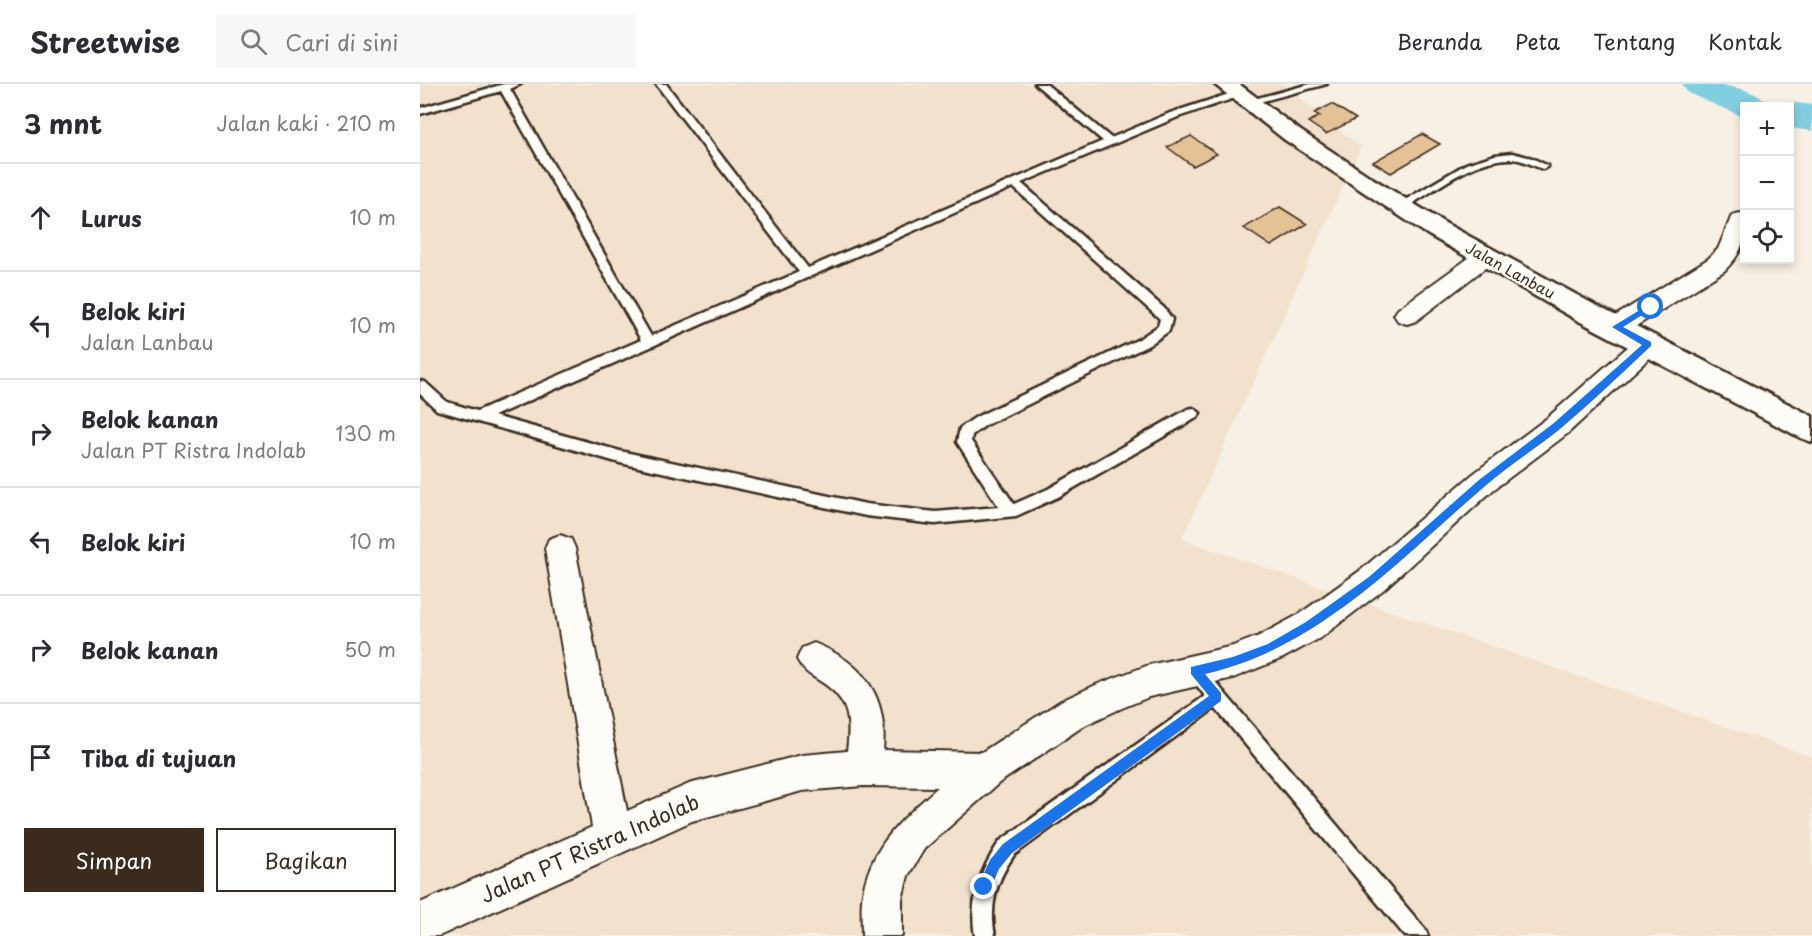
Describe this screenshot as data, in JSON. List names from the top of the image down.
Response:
{
  "streets": {
    "street": ["Jalan Lanbau", "Jalan PT Ristra Indolab"]
  },
  "page": {
    "header": "Streetwise",
    "search": "Cari di sini",
    "nav": [
      "Beranda",
      "Peta",
      "Tentang",
      "Kontak"
    ],
    "heading": ["3 mnt", "Jalan kaki · 210 m"],
    "map_buttons": ["+", "−"],
    "list": [
      ["Lurus", "10 m"],
      ["Belok kiri", "Jalan Lanbau", "10 m"],
      ["Belok kanan", "Jalan PT Ristra Indolab", "130 m"],
      ["Belok kiri", "10 m"],
      ["Belok kanan", "50 m"],
      "Tiba di tujuan"
    ],
    "buttons": ["Simpan", "Bagikan"]
  }
}
